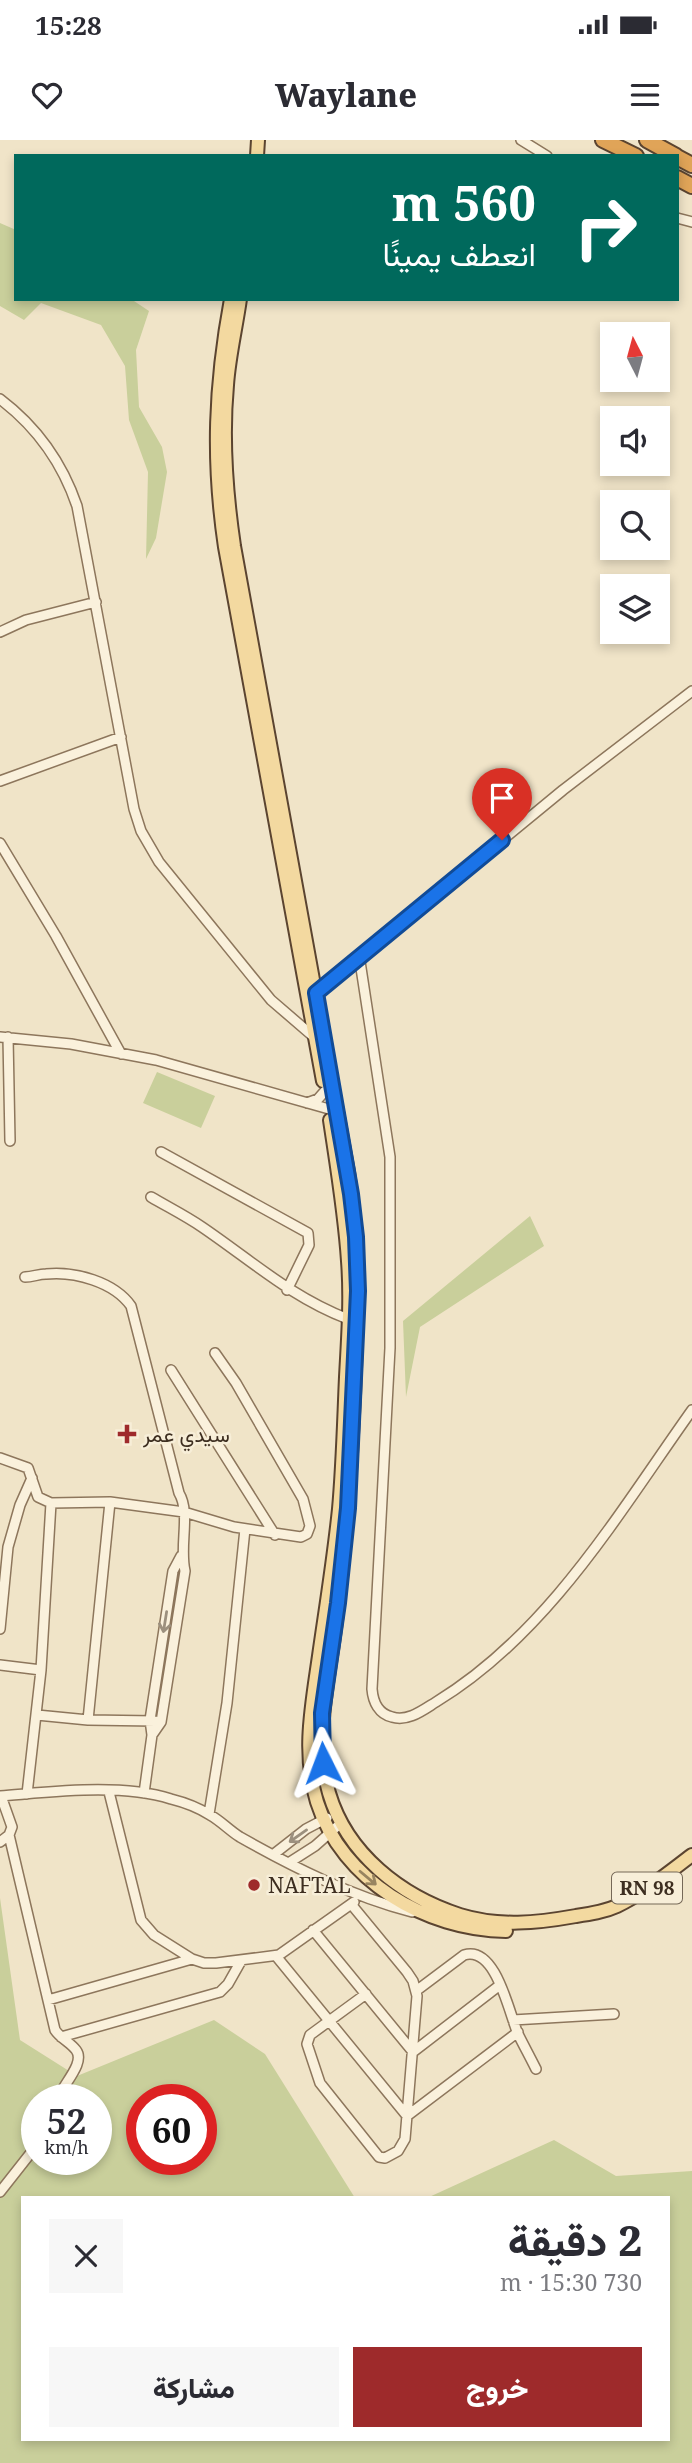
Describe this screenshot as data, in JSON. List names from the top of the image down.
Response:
{
  "streets": {
    "main road": ["RN 98"]
  },
  "places": {
    "health": ["سيدي عمر"],
    "other": ["NAFTAL"]
  },
  "north": "top",
  "page": {
    "status": "15:28",
    "header": "Waylane",
    "turn": ["560 m", "انعطف يمينًا"],
    "speed": "52 km/h",
    "limit": "60",
    "heading": ["2 دقيقة", "730 m · 15:30"],
    "buttons": ["خروج", "مشاركة"]
  }
}
